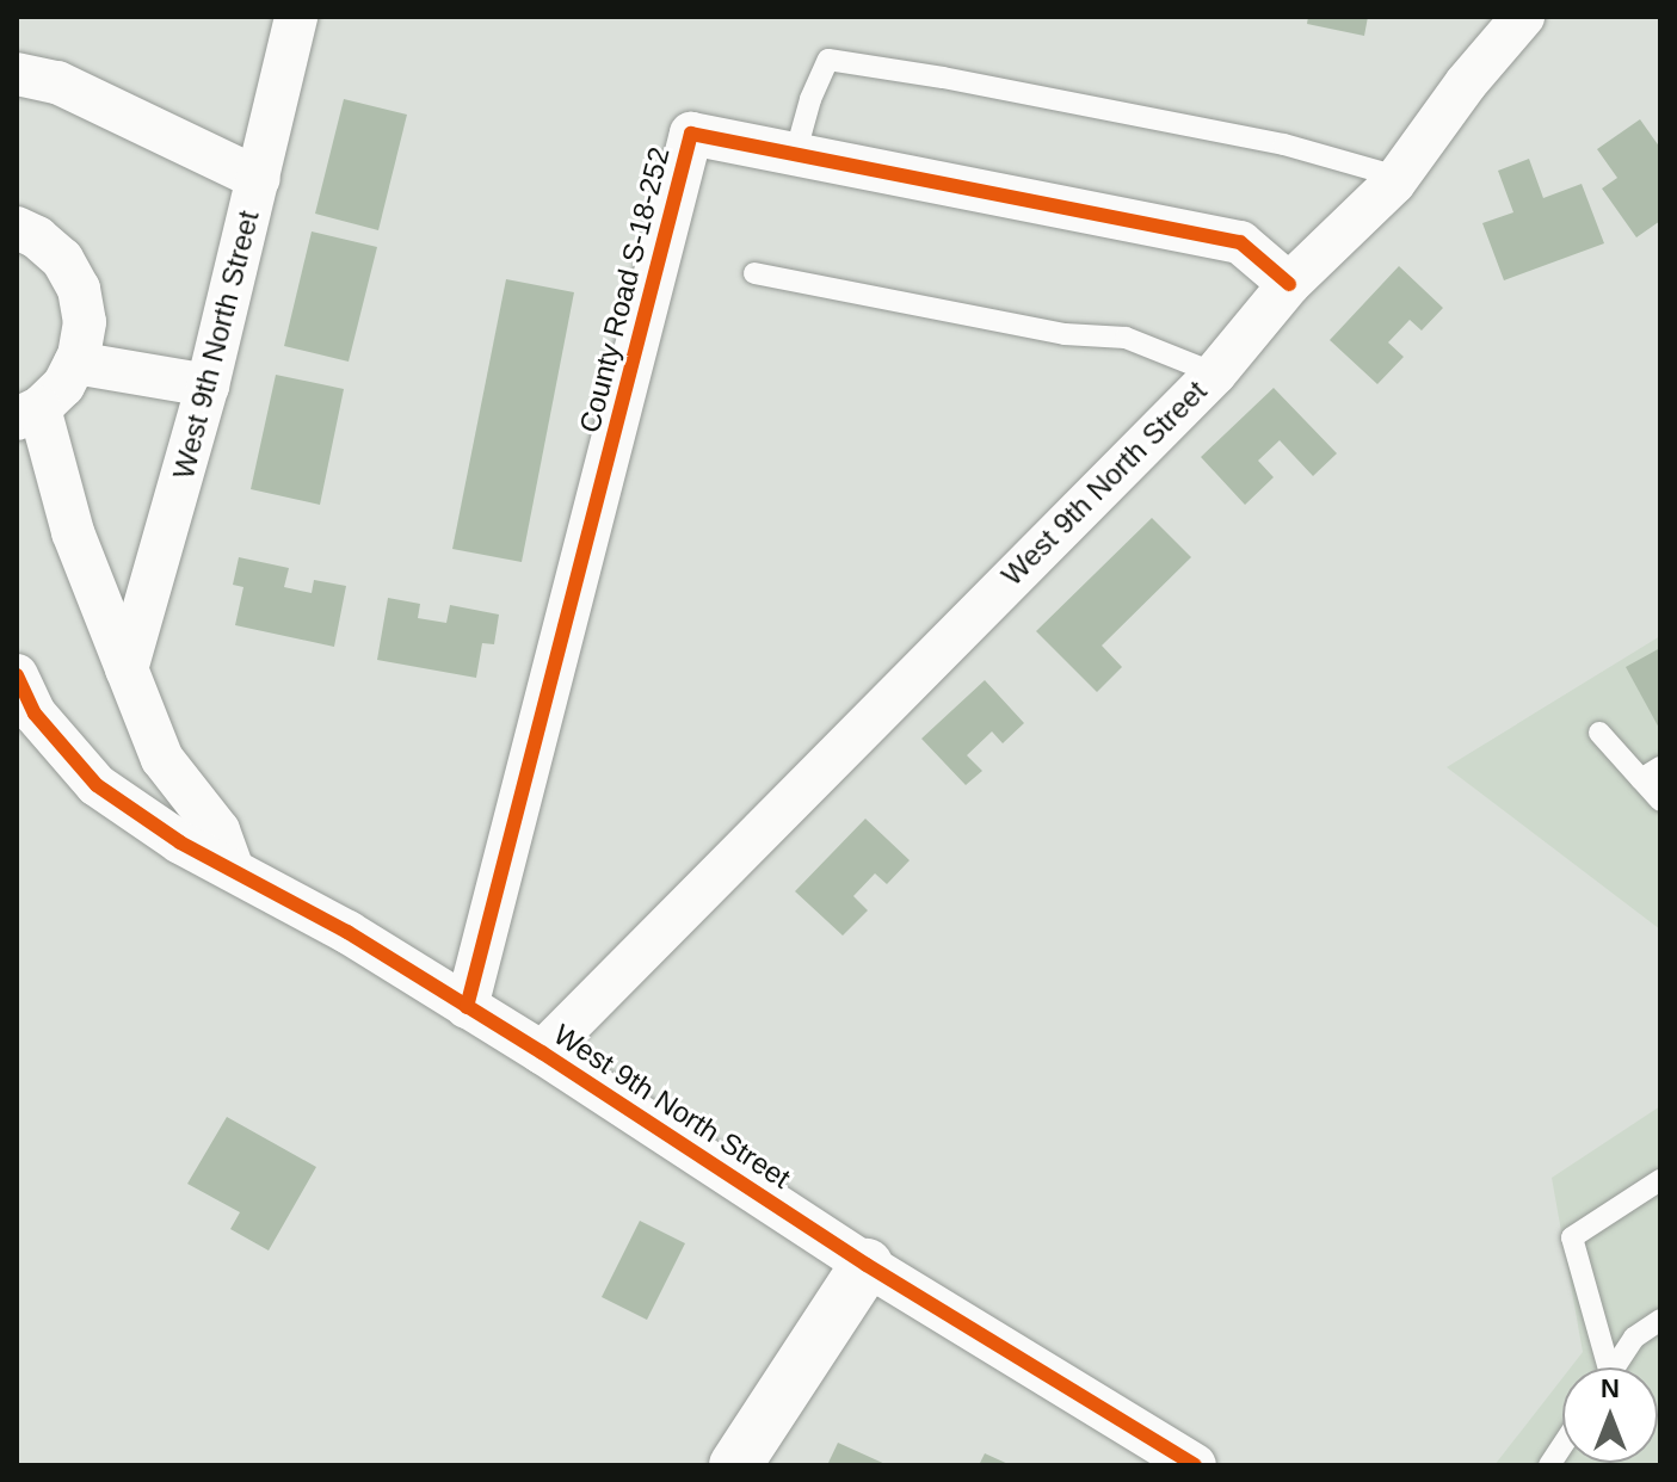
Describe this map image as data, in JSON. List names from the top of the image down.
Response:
{
  "streets": {
    "street": ["County Road S-18-252", "West 9th North Street"]
  },
  "crossings": [
    ["County Road S-18-252", "West 9th North Street"]
  ],
  "north": "top"
}
